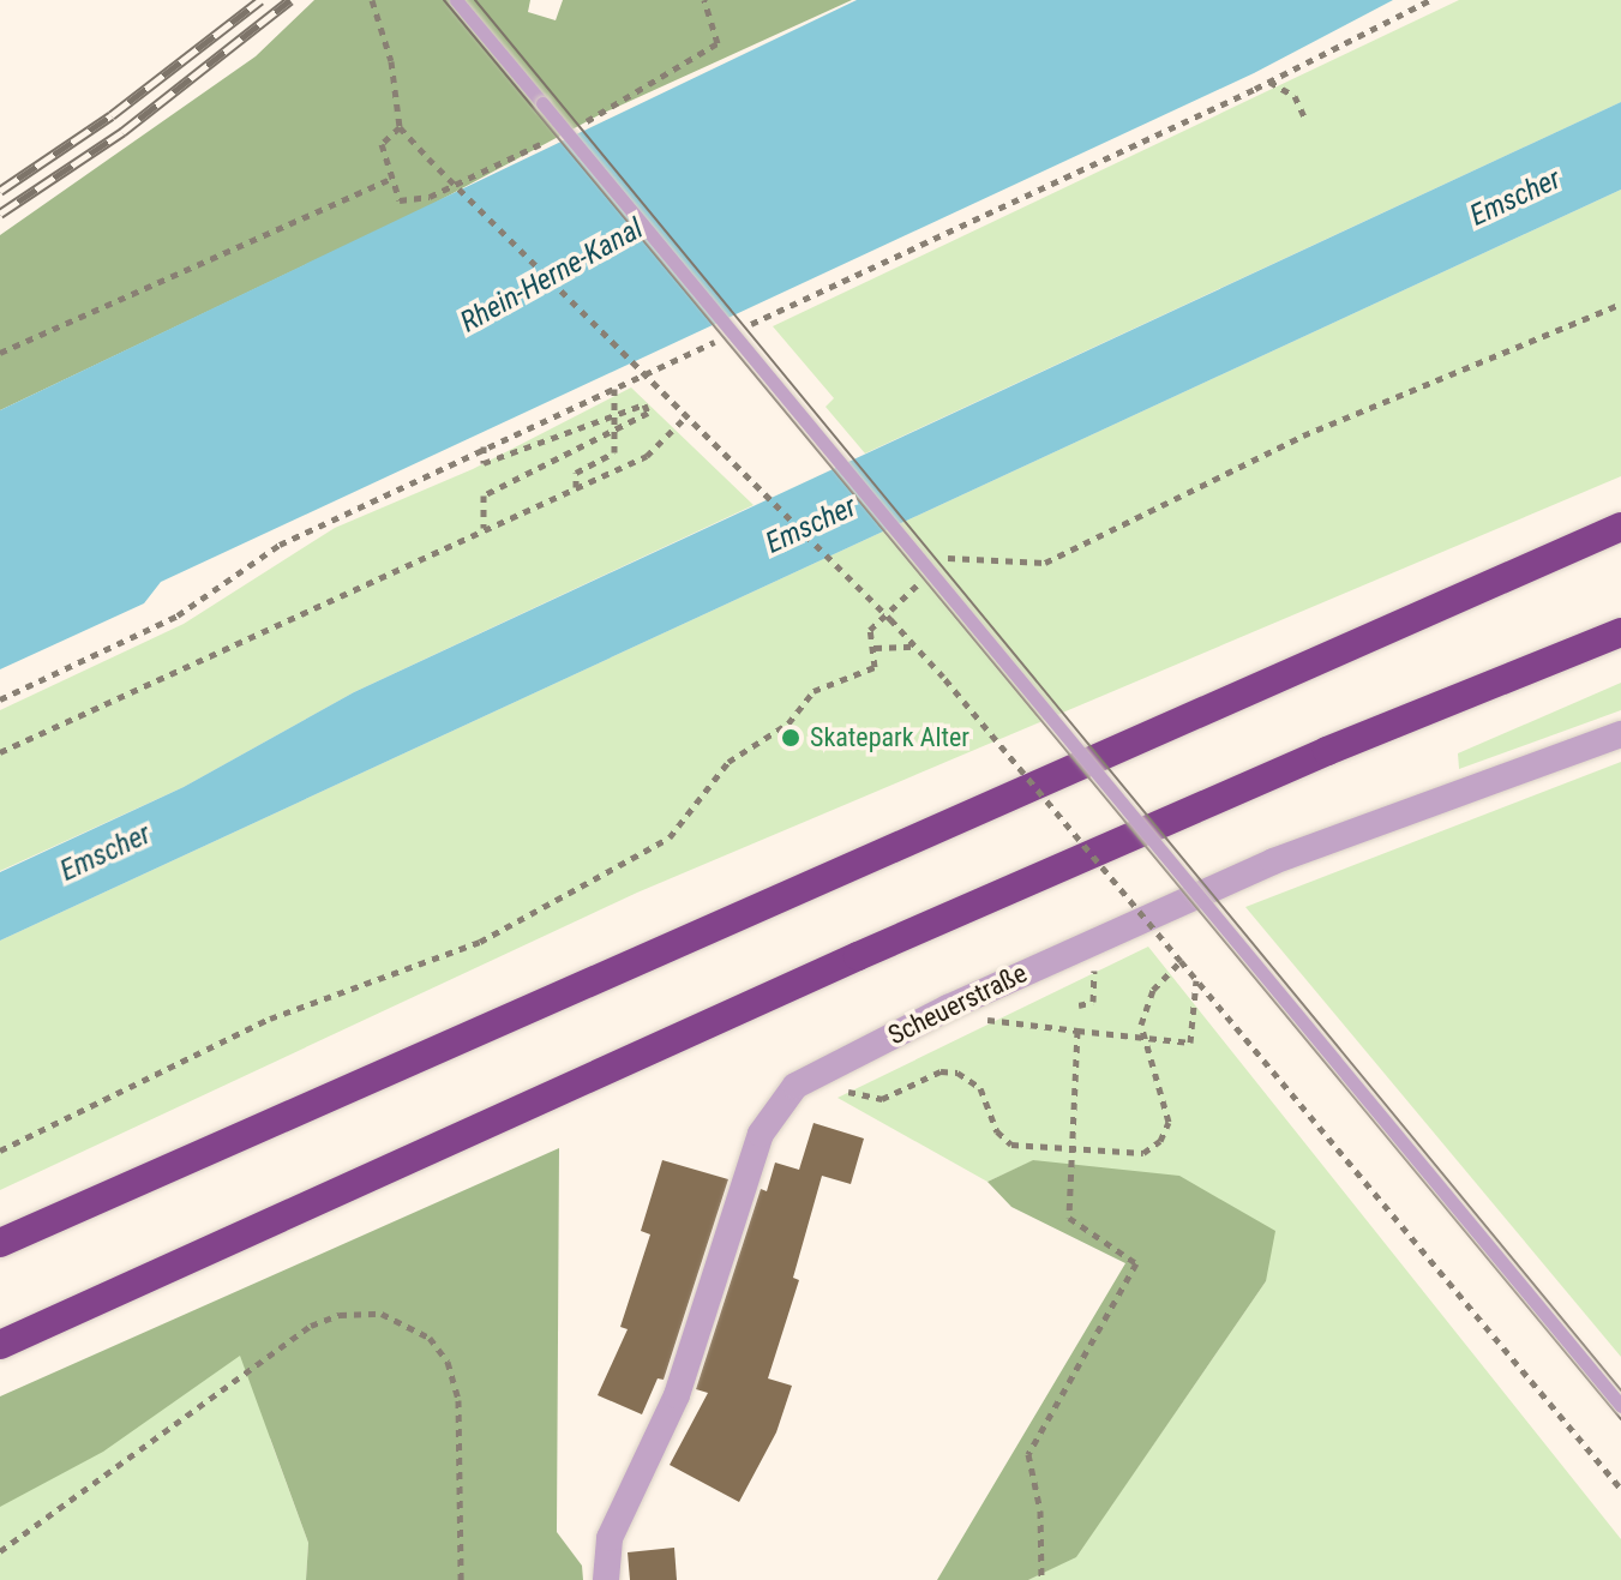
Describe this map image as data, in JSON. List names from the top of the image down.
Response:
{
  "streets": {
    "street": ["Scheuerstraße"]
  },
  "water": ["Emscher", "Rhein-Herne-Kanal"],
  "places": ["Skatepark Alter"]
}
